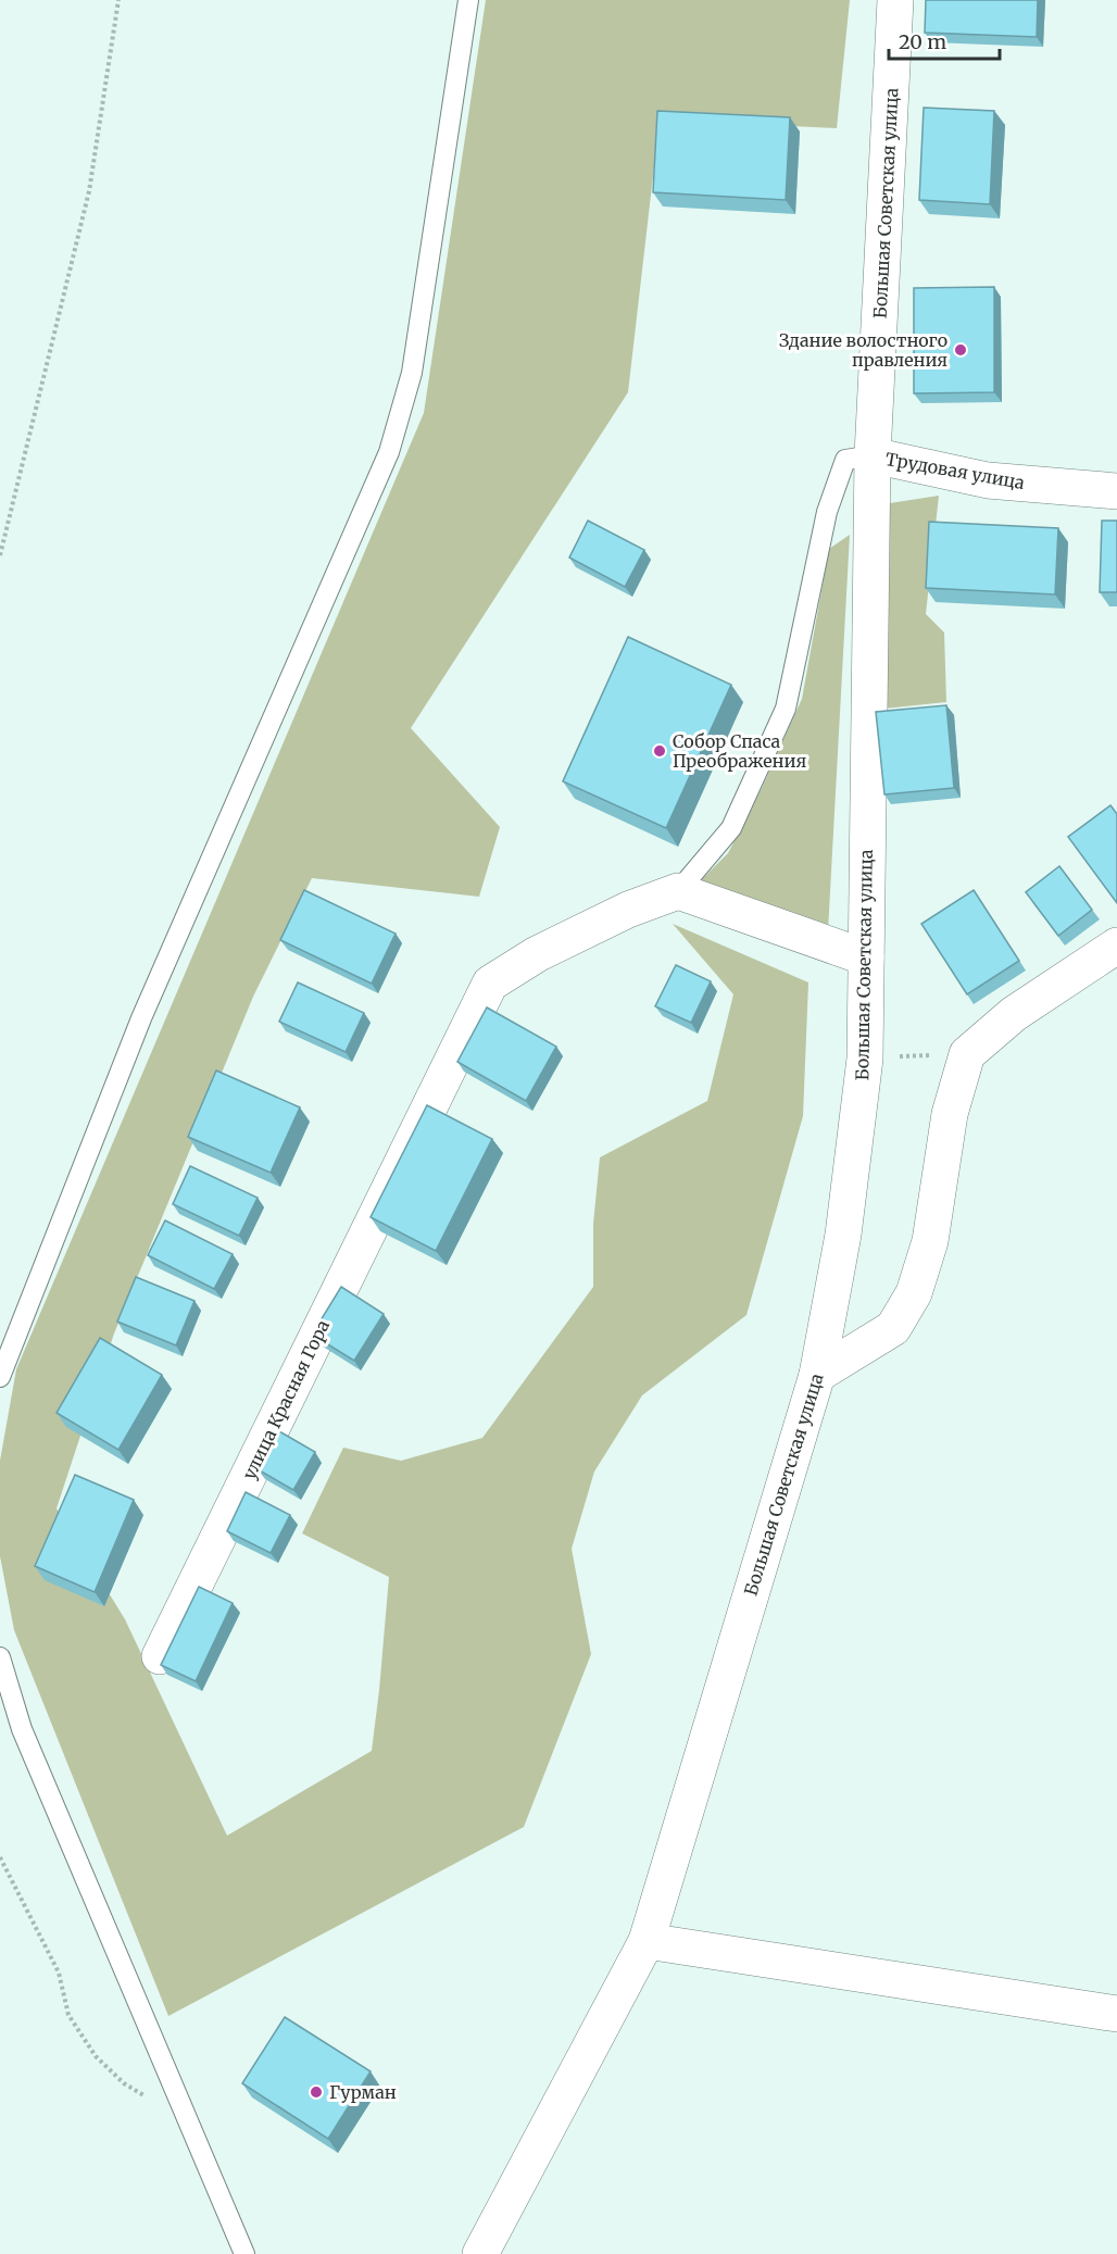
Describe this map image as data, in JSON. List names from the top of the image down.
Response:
{
  "streets": {
    "main road": ["Большая Советская улица", "Трудовая улица", "улица Красная Гора"]
  },
  "crossings": [
    ["Большая Советская улица", "Трудовая улица"]
  ],
  "places": ["Здание волостного правления", "Собор Спаса Преображения", "Гурман"],
  "scale_bar": "20 m"
}
